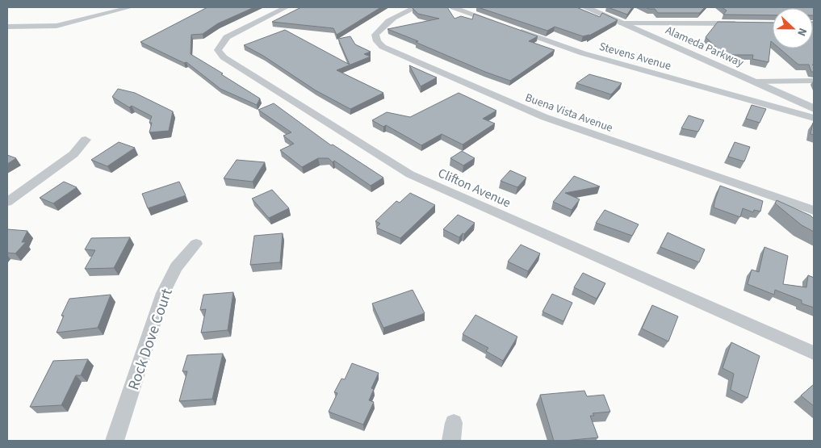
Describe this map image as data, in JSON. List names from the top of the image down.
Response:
{
  "streets": {
    "street": [
      "Alameda Parkway",
      "Stevens Avenue",
      "Buena Vista Avenue",
      "Clifton Avenue",
      "Rock Dove Court"
    ]
  },
  "north": "right"
}
